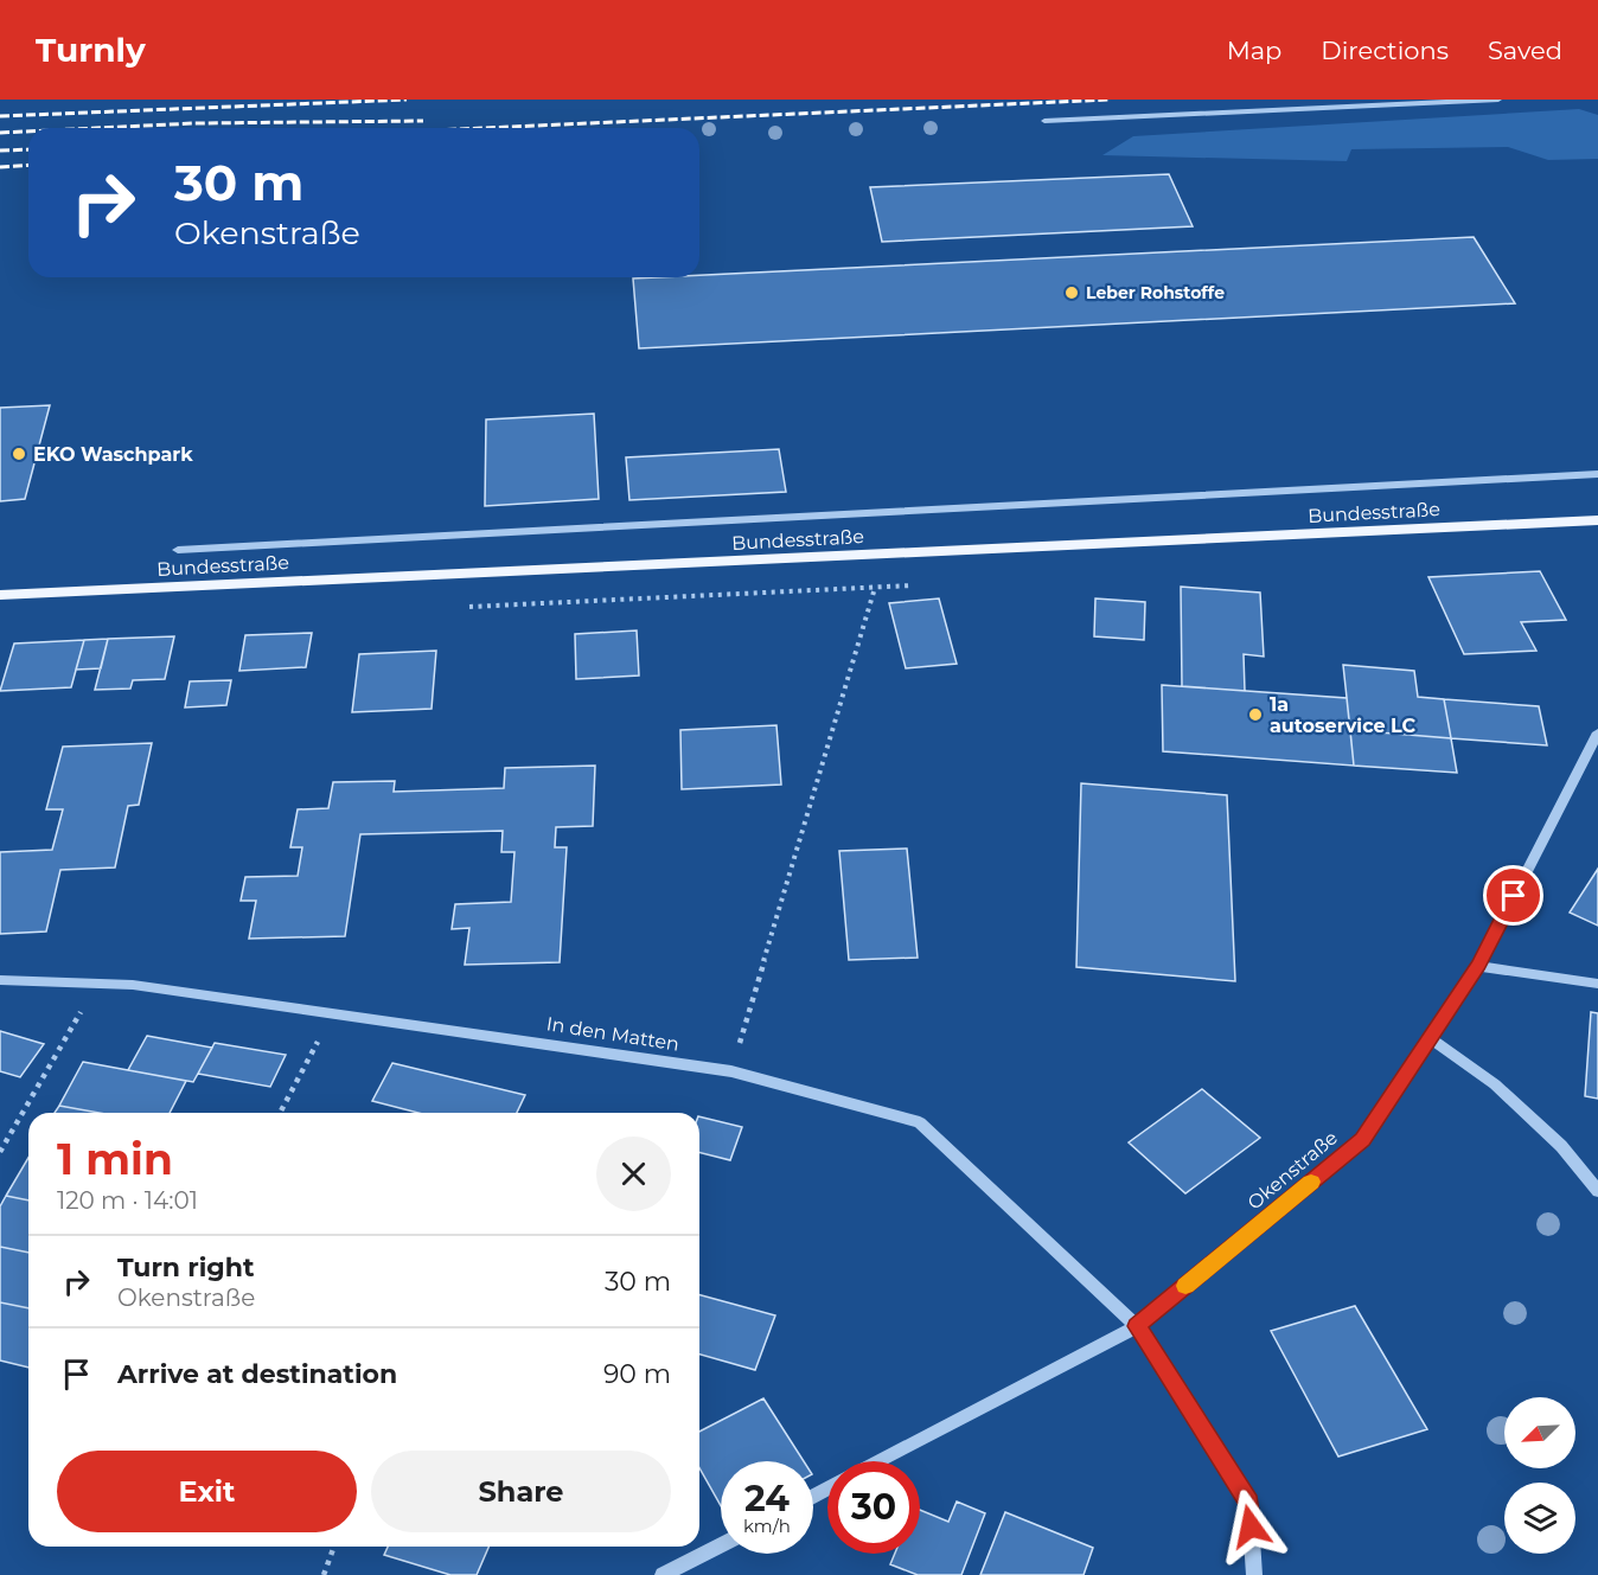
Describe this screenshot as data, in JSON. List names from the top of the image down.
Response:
{
  "streets": {
    "main road": ["Bundesstraße"],
    "street": ["In den Matten", "Okenstraße"]
  },
  "crossings": [
    ["In den Matten", "Okenstraße"]
  ],
  "places": ["Leber Rohstoffe", "EKO Waschpark", "1a autoservice LC"],
  "north": "bottom left",
  "page": {
    "header": "Turnly",
    "nav": ["Map", "Directions", "Saved"],
    "turn": ["30 m", "Okenstraße"],
    "heading": ["1 min", "120 m · 14:01"],
    "list": [
      {
        "name": "Turn right",
        "note": "Okenstraße",
        "value": "30 m"
      },
      {
        "name": "Arrive at destination",
        "value": "90 m"
      }
    ],
    "buttons": ["Exit", "Share"],
    "speed": "24 km/h",
    "limit": "30"
  }
}
